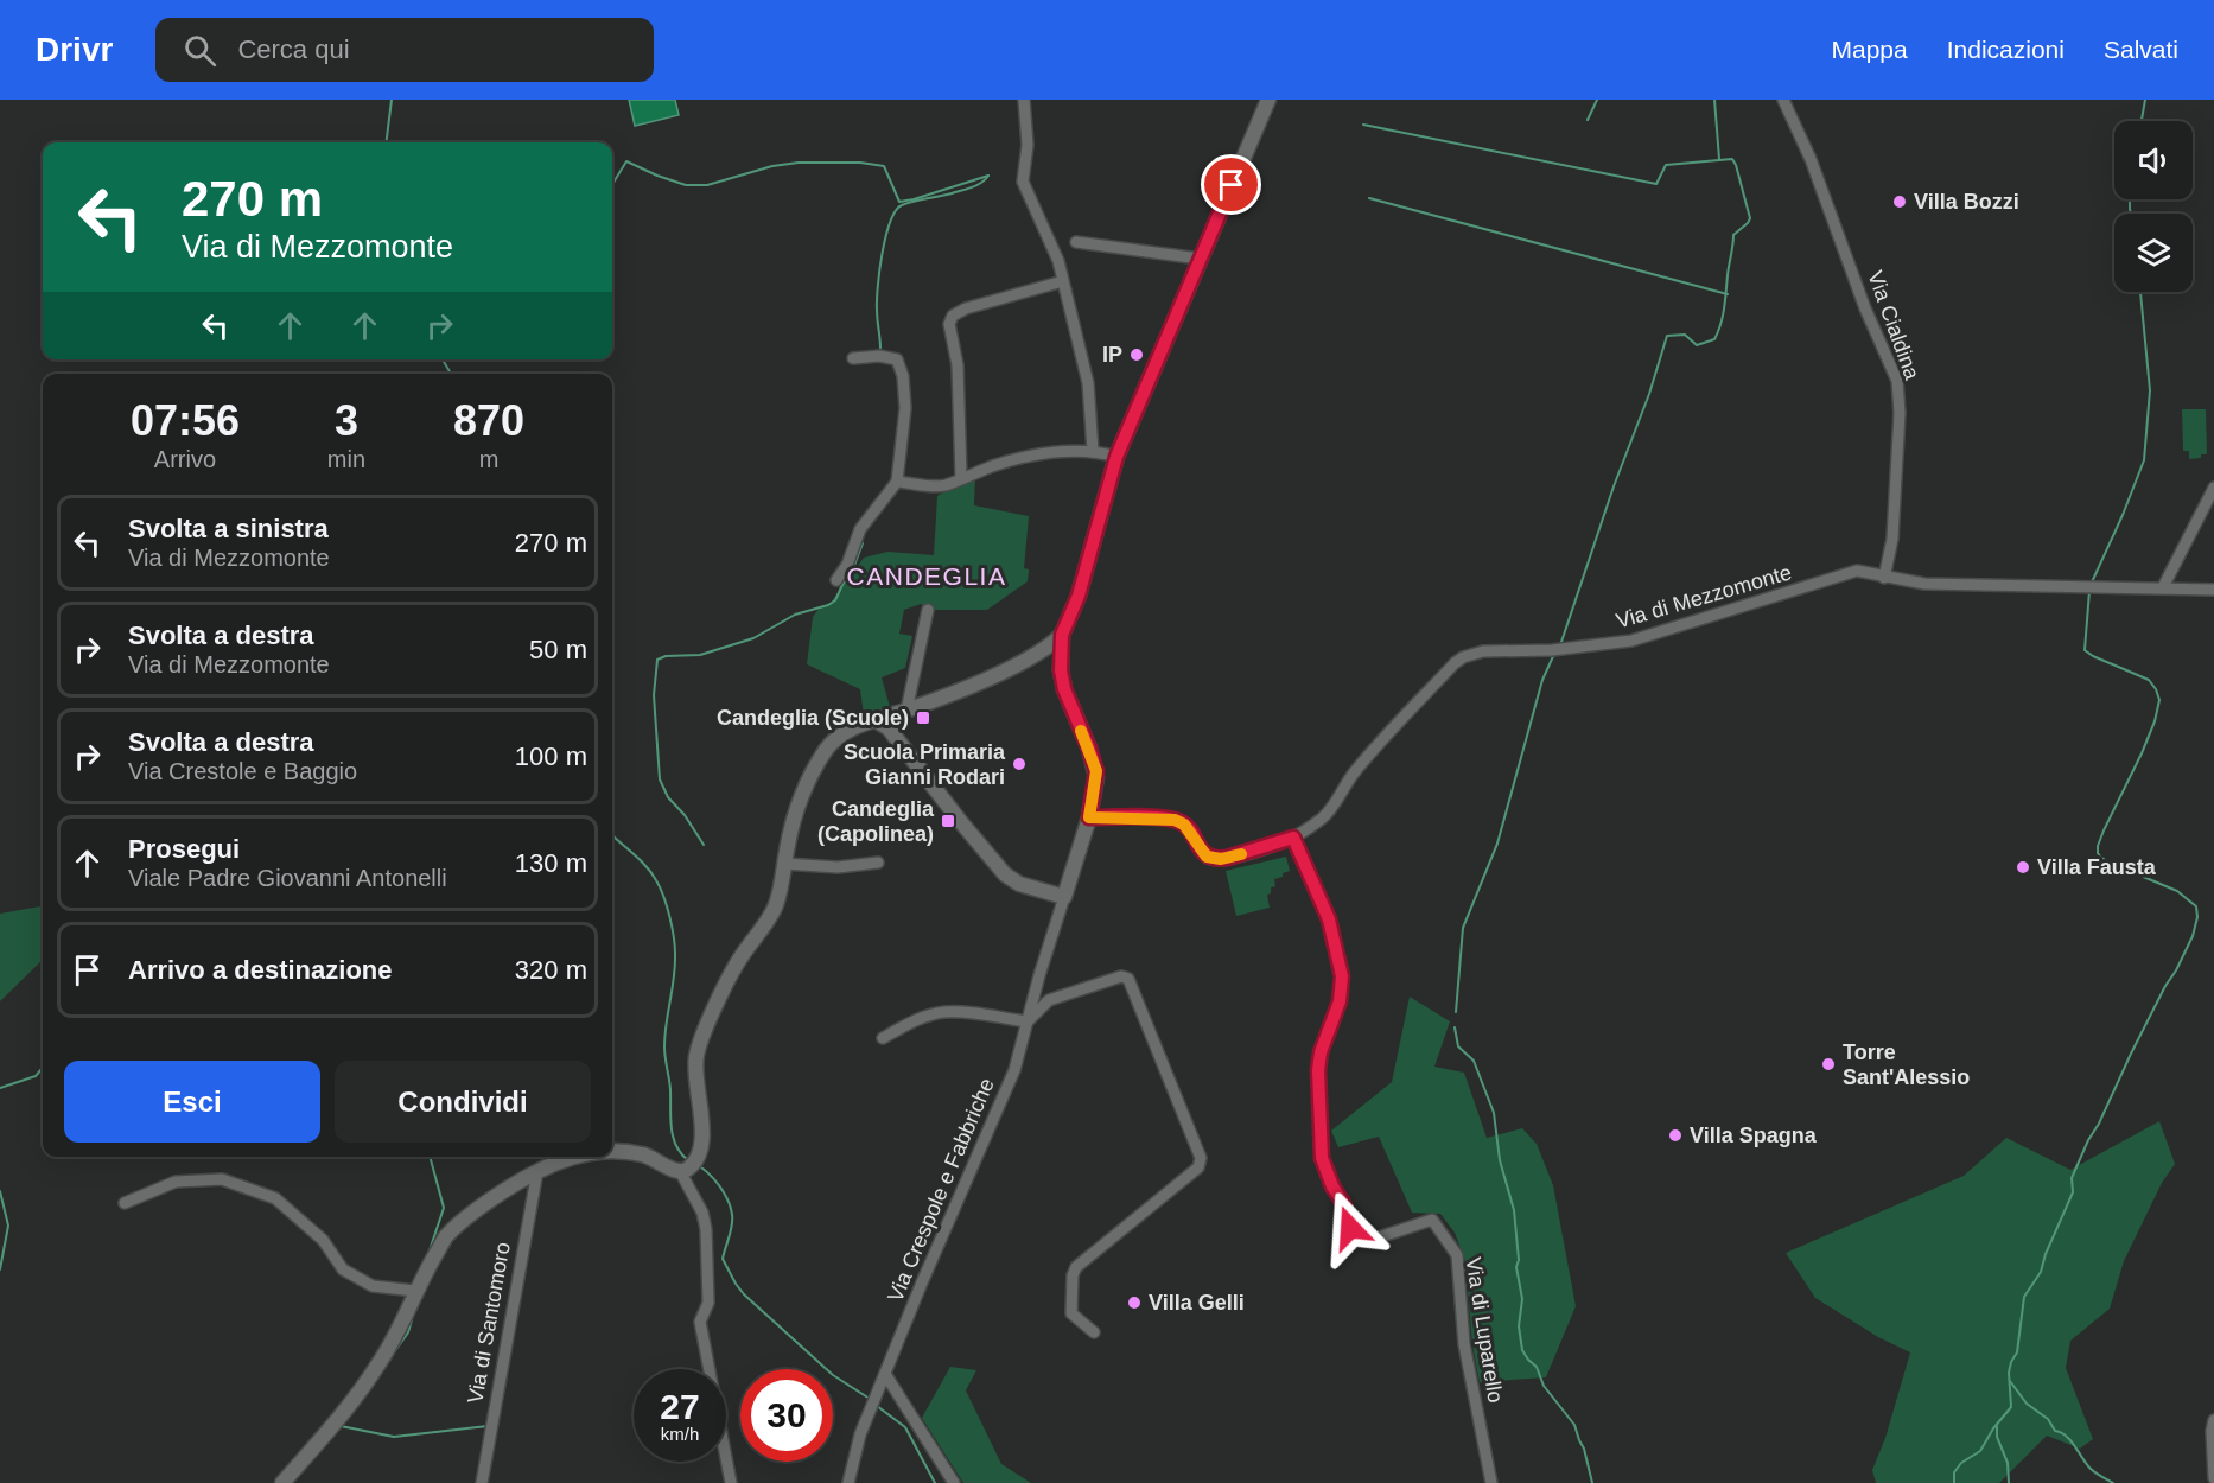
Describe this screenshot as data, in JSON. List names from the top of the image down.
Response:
{
  "streets": {
    "main road": ["Via di Santomoro"],
    "street": [
      "Via Cialdina",
      "Via di Mezzomonte",
      "Via Crespole e Fabbriche",
      "Via di Luparello"
    ]
  },
  "crossings": [
    ["Via Cialdina", "Via di Mezzomonte"],
    ["Via di Mezzomonte", "Via di Luparello"]
  ],
  "districts": ["CANDEGLIA"],
  "places": {
    "other": [
      "Villa Bozzi",
      "IP",
      "Scuola Primaria Gianni Rodari",
      "Villa Fausta",
      "Torre Sant'Alessio",
      "Villa Spagna",
      "Villa Gelli"
    ],
    "transit": ["Candeglia (Scuole)", "Candeglia (Capolinea)"]
  },
  "page": {
    "header": "Drivr",
    "search": "Cerca qui",
    "nav": ["Mappa", "Indicazioni", "Salvati"],
    "turn": ["270 m", "Via di Mezzomonte"],
    "eta": [
      "07:56",
      "Arrivo",
      "3",
      "min",
      "870",
      "m"
    ],
    "list": [
      {
        "name": "Svolta a sinistra",
        "note": "Via di Mezzomonte",
        "value": "270 m"
      },
      {
        "name": "Svolta a destra",
        "note": "Via di Mezzomonte",
        "value": "50 m"
      },
      {
        "name": "Svolta a destra",
        "note": "Via Crestole e Baggio",
        "value": "100 m"
      },
      {
        "name": "Prosegui",
        "note": "Viale Padre Giovanni Antonelli",
        "value": "130 m"
      },
      {
        "name": "Arrivo a destinazione",
        "value": "320 m"
      }
    ],
    "buttons": ["Esci", "Condividi"],
    "speed": "27 km/h",
    "limit": "30"
  }
}
